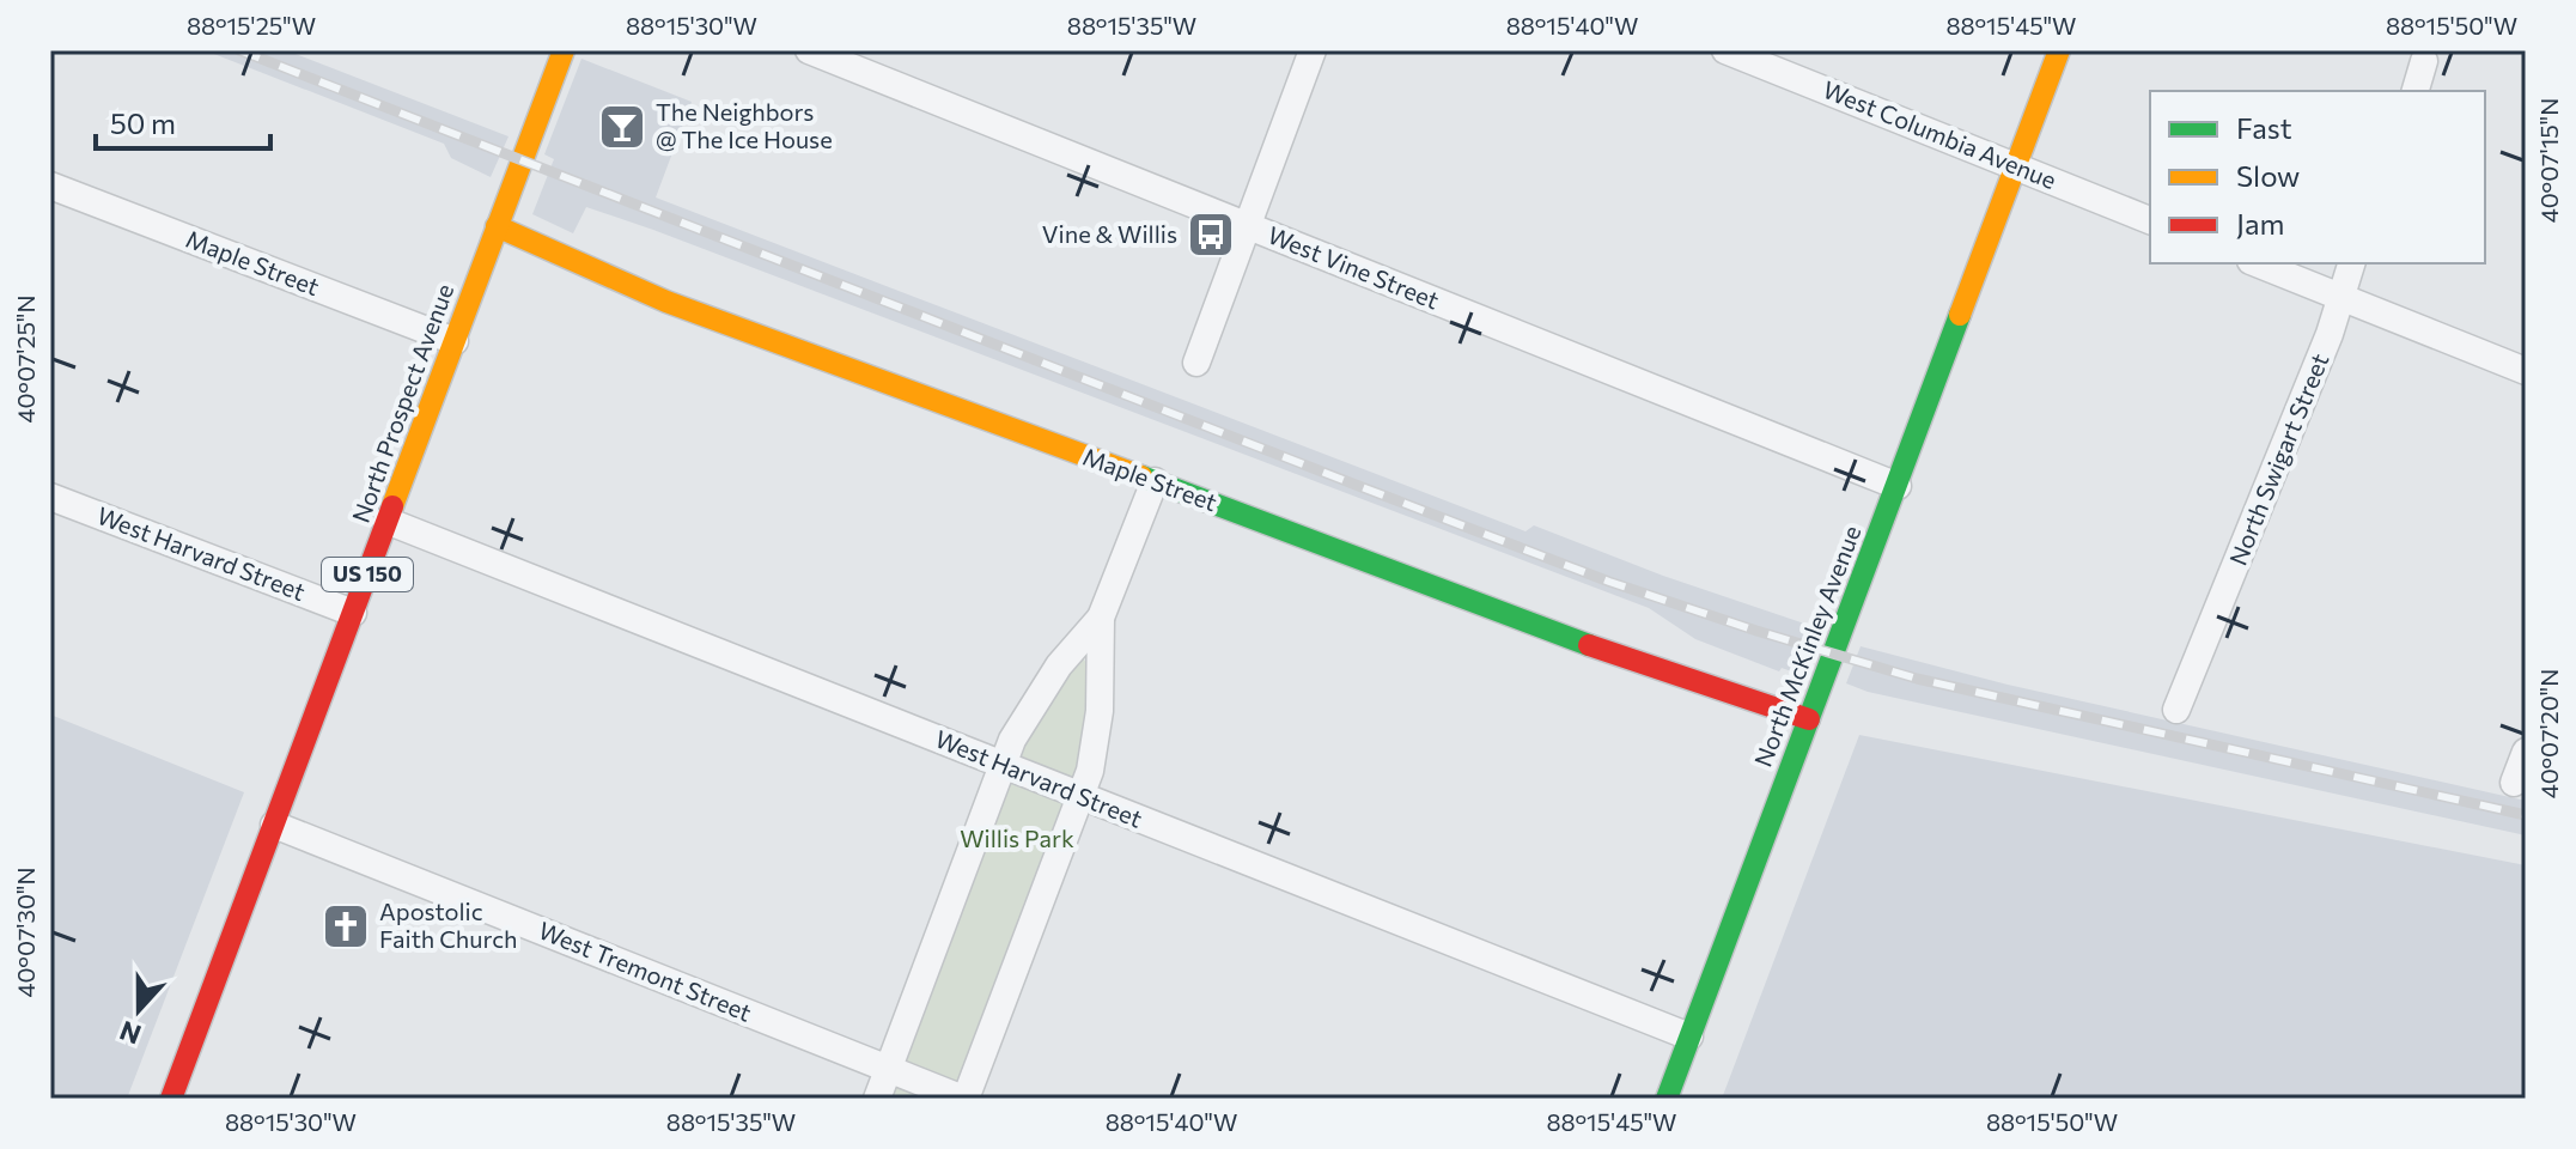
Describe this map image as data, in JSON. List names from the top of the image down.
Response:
{
  "streets": {
    "street": [
      "West Columbia Avenue",
      "Maple Street",
      "West Vine Street",
      "North Prospect Avenue",
      "North Swigart Street",
      "West Harvard Street",
      "US 150",
      "North McKinley Avenue",
      "West Tremont Street"
    ]
  },
  "crossings": [
    ["West Columbia Avenue", "North McKinley Avenue"],
    ["Maple Street", "North Prospect Avenue"],
    ["Maple Street", "North McKinley Avenue"],
    ["West Vine Street", "North McKinley Avenue"],
    ["North Prospect Avenue", "West Harvard Street"],
    ["North Prospect Avenue", "West Tremont Street"],
    ["West Harvard Street", "North McKinley Avenue"]
  ],
  "parks": ["Willis Park"],
  "places": {
    "bar": ["The Neighbors @ The Ice House"],
    "bus stop": ["Vine & Willis"],
    "church": ["Apostolic Faith Church"]
  },
  "legend": ["Fast", "Slow", "Jam"],
  "scale_bar": "50 m",
  "north": "bottom",
  "coordinates": [
    "88°15'25\"W",
    "88°15'30\"W",
    "88°15'35\"W",
    "88°15'40\"W",
    "88°15'45\"W",
    "88°15'50\"W",
    "40°07'15\"N",
    "40°07'25\"N",
    "40°07'20\"N",
    "40°07'30\"N"
  ]
}
